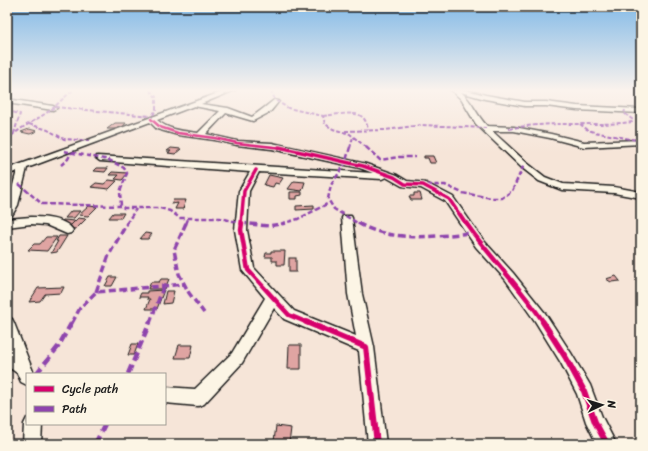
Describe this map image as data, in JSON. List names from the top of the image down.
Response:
{
  "legend": ["Cycle path", "Path"],
  "north": "right"
}
